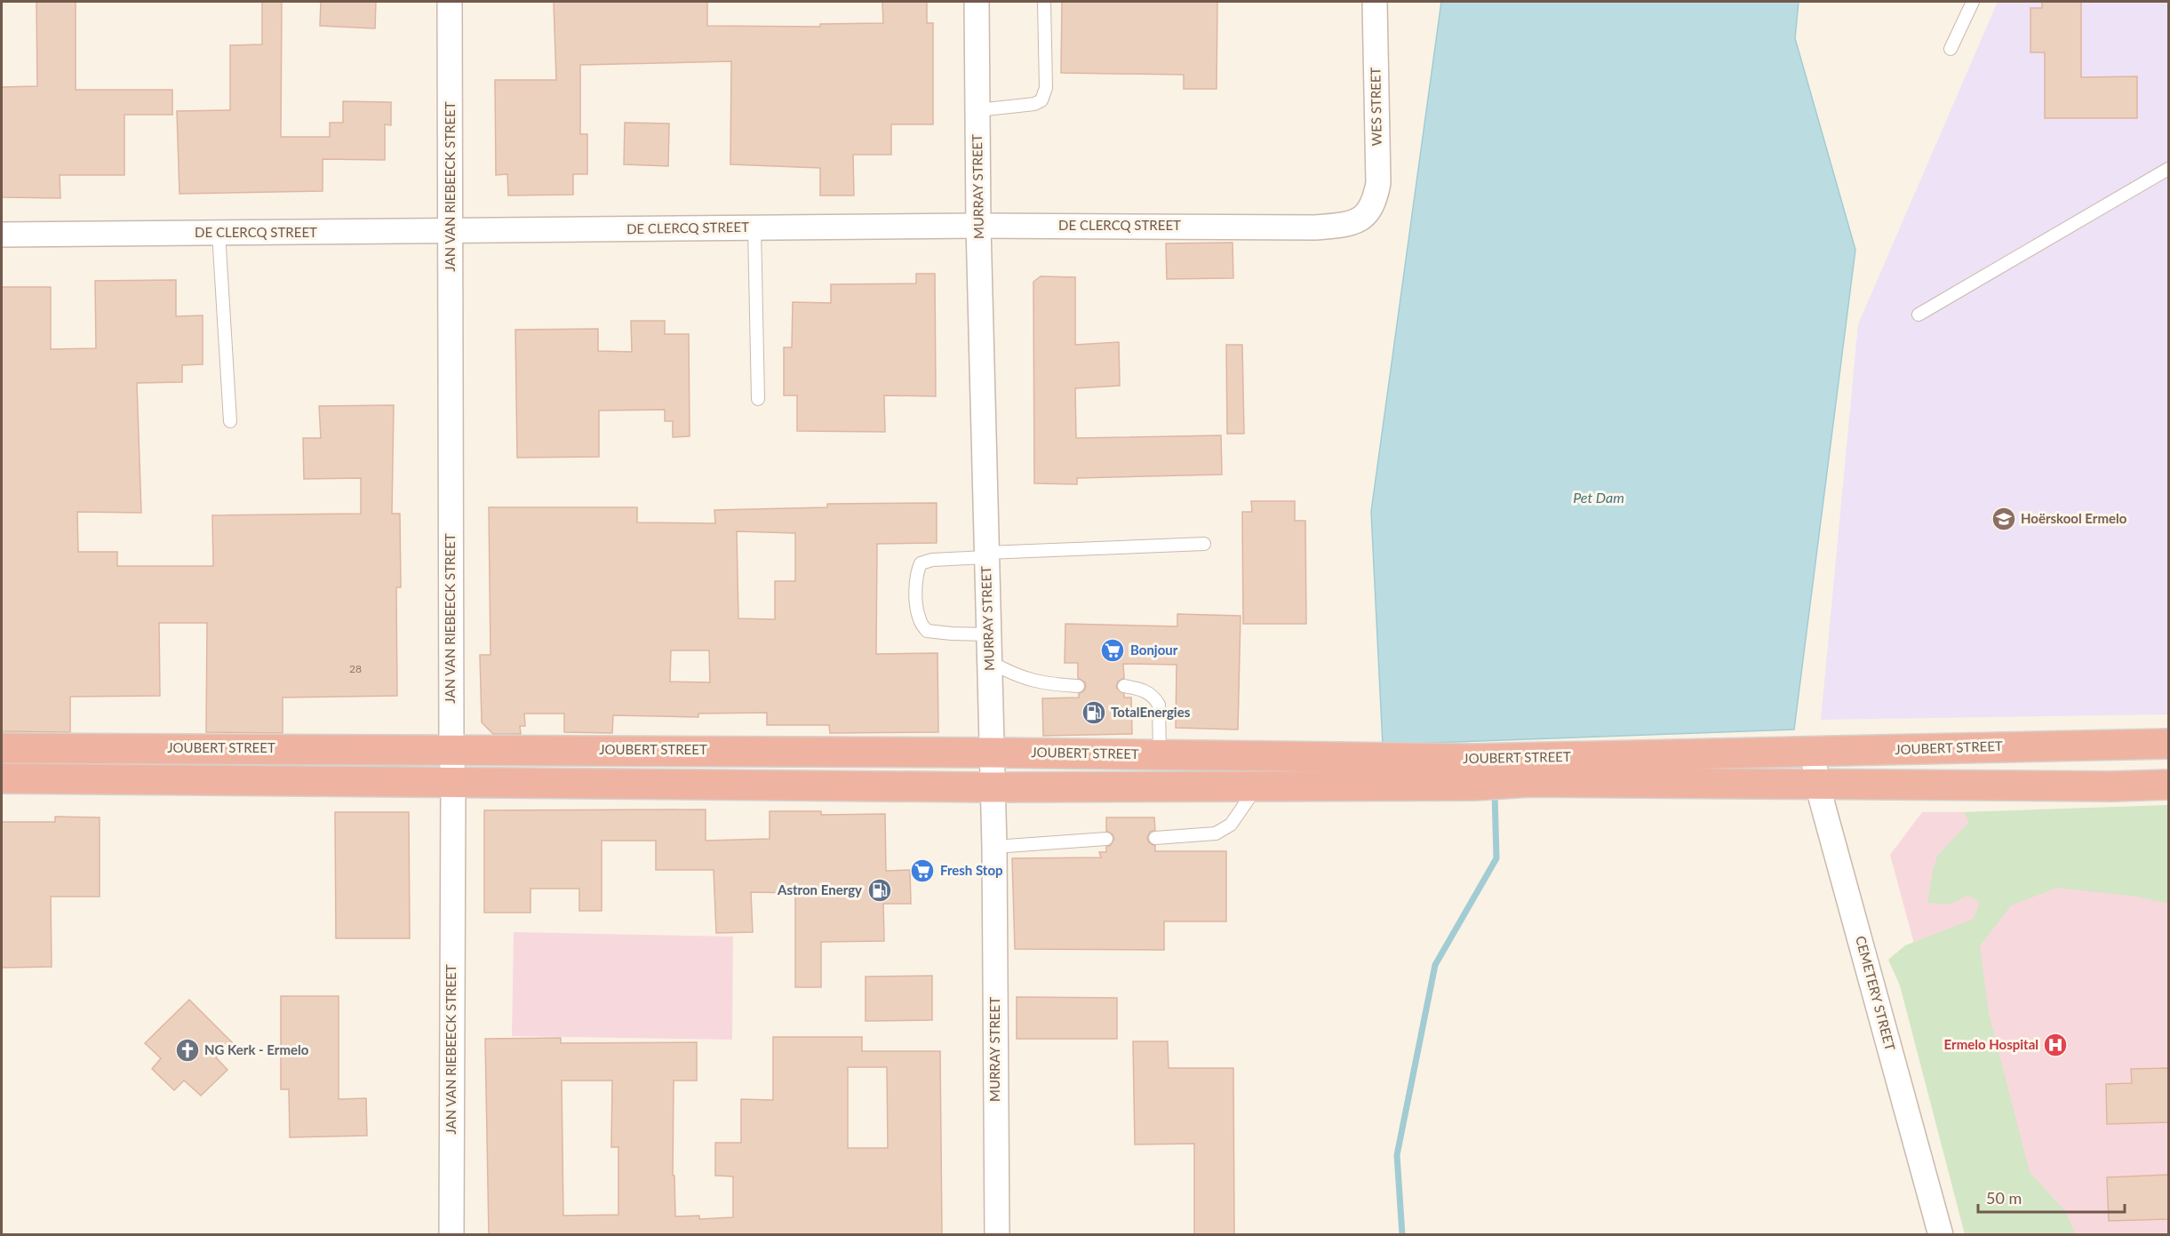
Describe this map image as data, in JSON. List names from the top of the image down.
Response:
{
  "streets": {
    "highway": ["JOUBERT STREET"],
    "street": [
      "WES STREET",
      "JAN VAN RIEBEECK STREET",
      "MURRAY STREET",
      "DE CLERCQ STREET",
      "CEMETERY STREET"
    ]
  },
  "crossings": [
    ["WES STREET", "DE CLERCQ STREET"],
    ["JAN VAN RIEBEECK STREET", "DE CLERCQ STREET"],
    ["JAN VAN RIEBEECK STREET", "JOUBERT STREET"],
    ["MURRAY STREET", "DE CLERCQ STREET"],
    ["MURRAY STREET", "JOUBERT STREET"],
    ["JOUBERT STREET", "CEMETERY STREET"]
  ],
  "water": ["Pet Dam"],
  "places": {
    "school or university": ["Hoërskool Ermelo"],
    "supermarket": ["Bonjour", "Fresh Stop"],
    "fuel station": ["TotalEnergies", "Astron Energy"],
    "hospital": ["Ermelo Hospital"],
    "church": ["NG Kerk - Ermelo"]
  },
  "house_numbers": ["28"],
  "scale_bar": "50 m"
}
